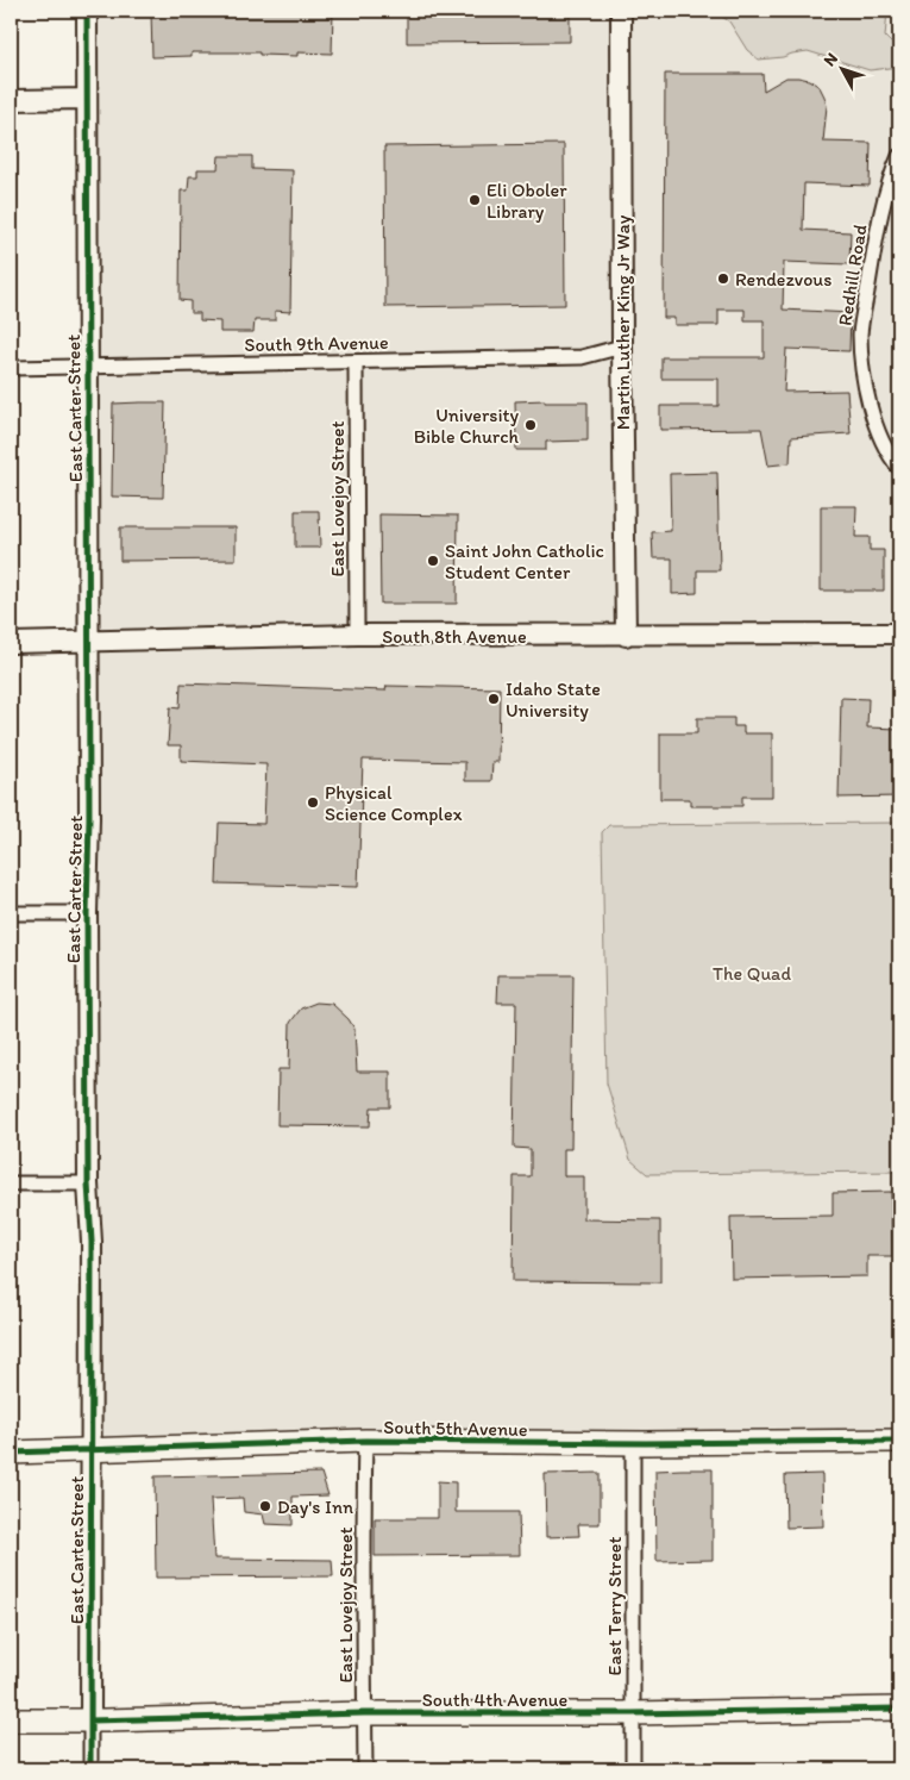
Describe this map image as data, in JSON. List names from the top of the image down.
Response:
{
  "streets": {
    "main road": ["South 5th Avenue", "South 4th Avenue"],
    "street": [
      "Redhill Road",
      "Martin Luther King Jr Way",
      "South 9th Avenue",
      "East Carter Street",
      "East Lovejoy Street",
      "South 8th Avenue",
      "East Terry Street"
    ]
  },
  "crossings": [
    ["Martin Luther King Jr Way", "South 9th Avenue"],
    ["Martin Luther King Jr Way", "South 8th Avenue"],
    ["South 9th Avenue", "East Carter Street"],
    ["South 9th Avenue", "East Lovejoy Street"],
    ["East Carter Street", "South 8th Avenue"],
    ["East Carter Street", "South 5th Avenue"],
    ["East Carter Street", "South 4th Avenue"],
    ["East Lovejoy Street", "South 8th Avenue"],
    ["East Lovejoy Street", "South 5th Avenue"],
    ["East Lovejoy Street", "South 4th Avenue"],
    ["South 5th Avenue", "East Terry Street"],
    ["East Terry Street", "South 4th Avenue"]
  ],
  "parks": ["The Quad"],
  "places": [
    "Eli Oboler Library",
    "Rendezvous",
    "University Bible Church",
    "Saint John Catholic Student Center",
    "Idaho State University",
    "Physical Science Complex",
    "Day's Inn"
  ],
  "north": "top left"
}
